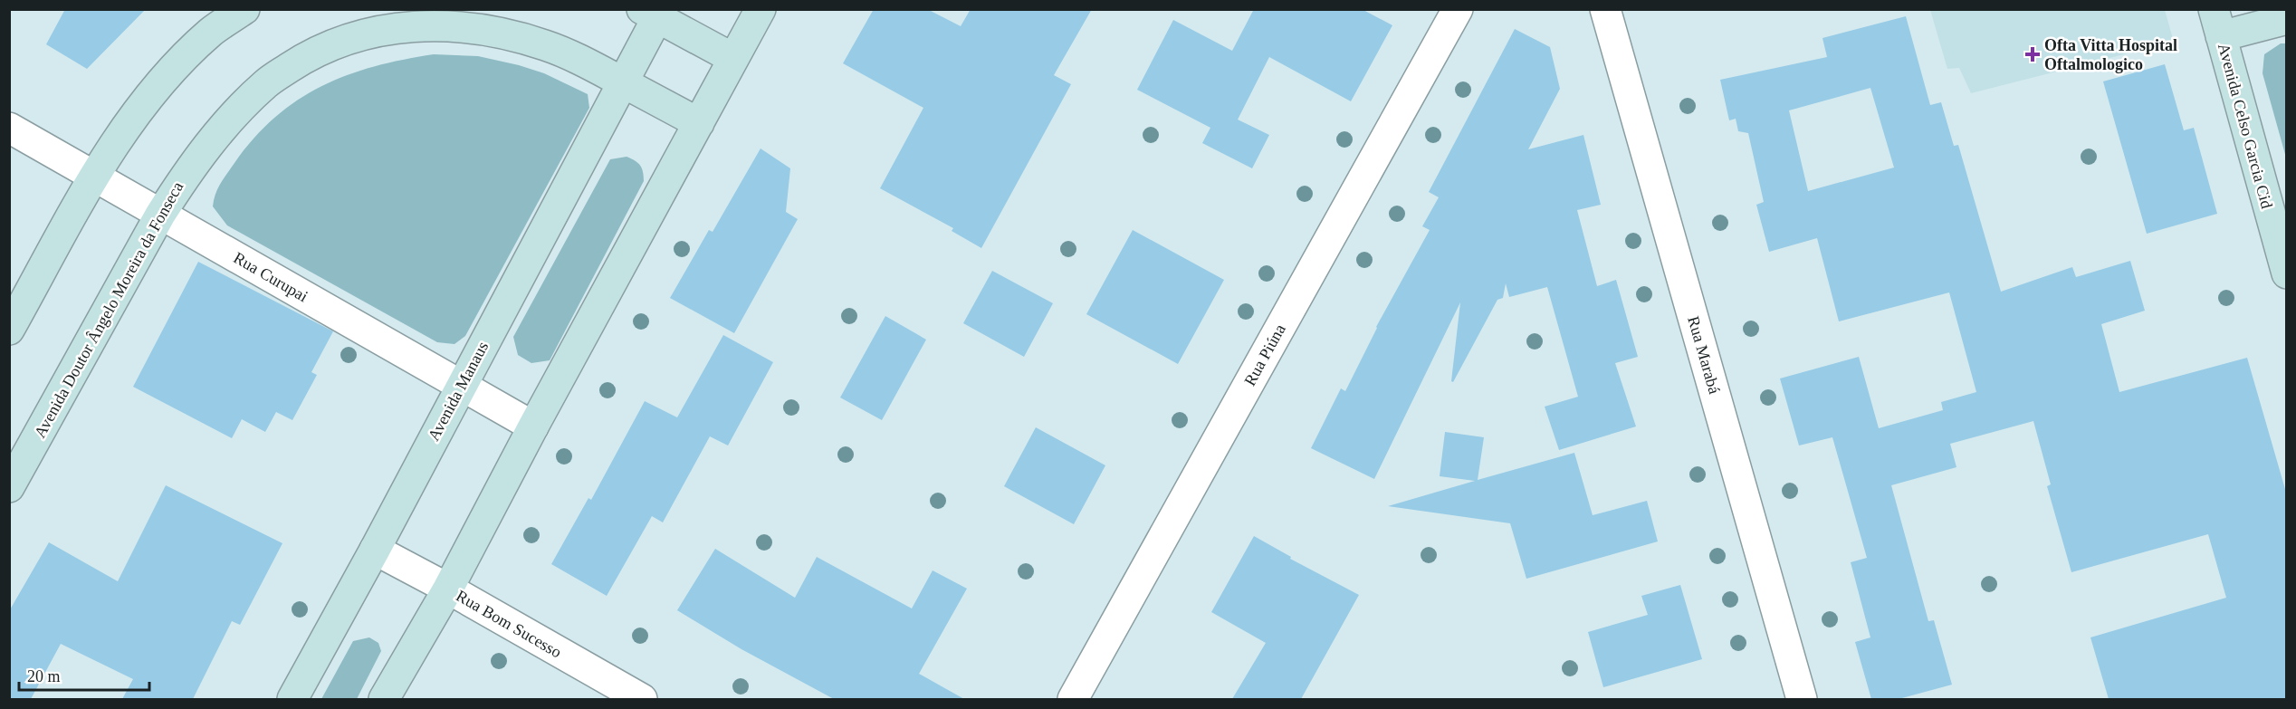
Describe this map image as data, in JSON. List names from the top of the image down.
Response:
{
  "streets": {
    "street": [
      "Avenida Celso Garcia Cid",
      "Rua Curupai",
      "Avenida Doutor Ângelo Moreira da Fonseca",
      "Rua Piúna",
      "Rua Marabá",
      "Avenida Manaus",
      "Rua Bom Sucesso"
    ]
  },
  "crossings": [
    ["Rua Curupai", "Avenida Doutor Ângelo Moreira da Fonseca"],
    ["Rua Curupai", "Avenida Manaus"],
    ["Avenida Doutor Ângelo Moreira da Fonseca", "Avenida Manaus"],
    ["Avenida Manaus", "Rua Bom Sucesso"]
  ],
  "places": {
    "health": ["Ofta Vitta Hospital Oftalmologico"]
  },
  "scale_bar": "20 m"
}
